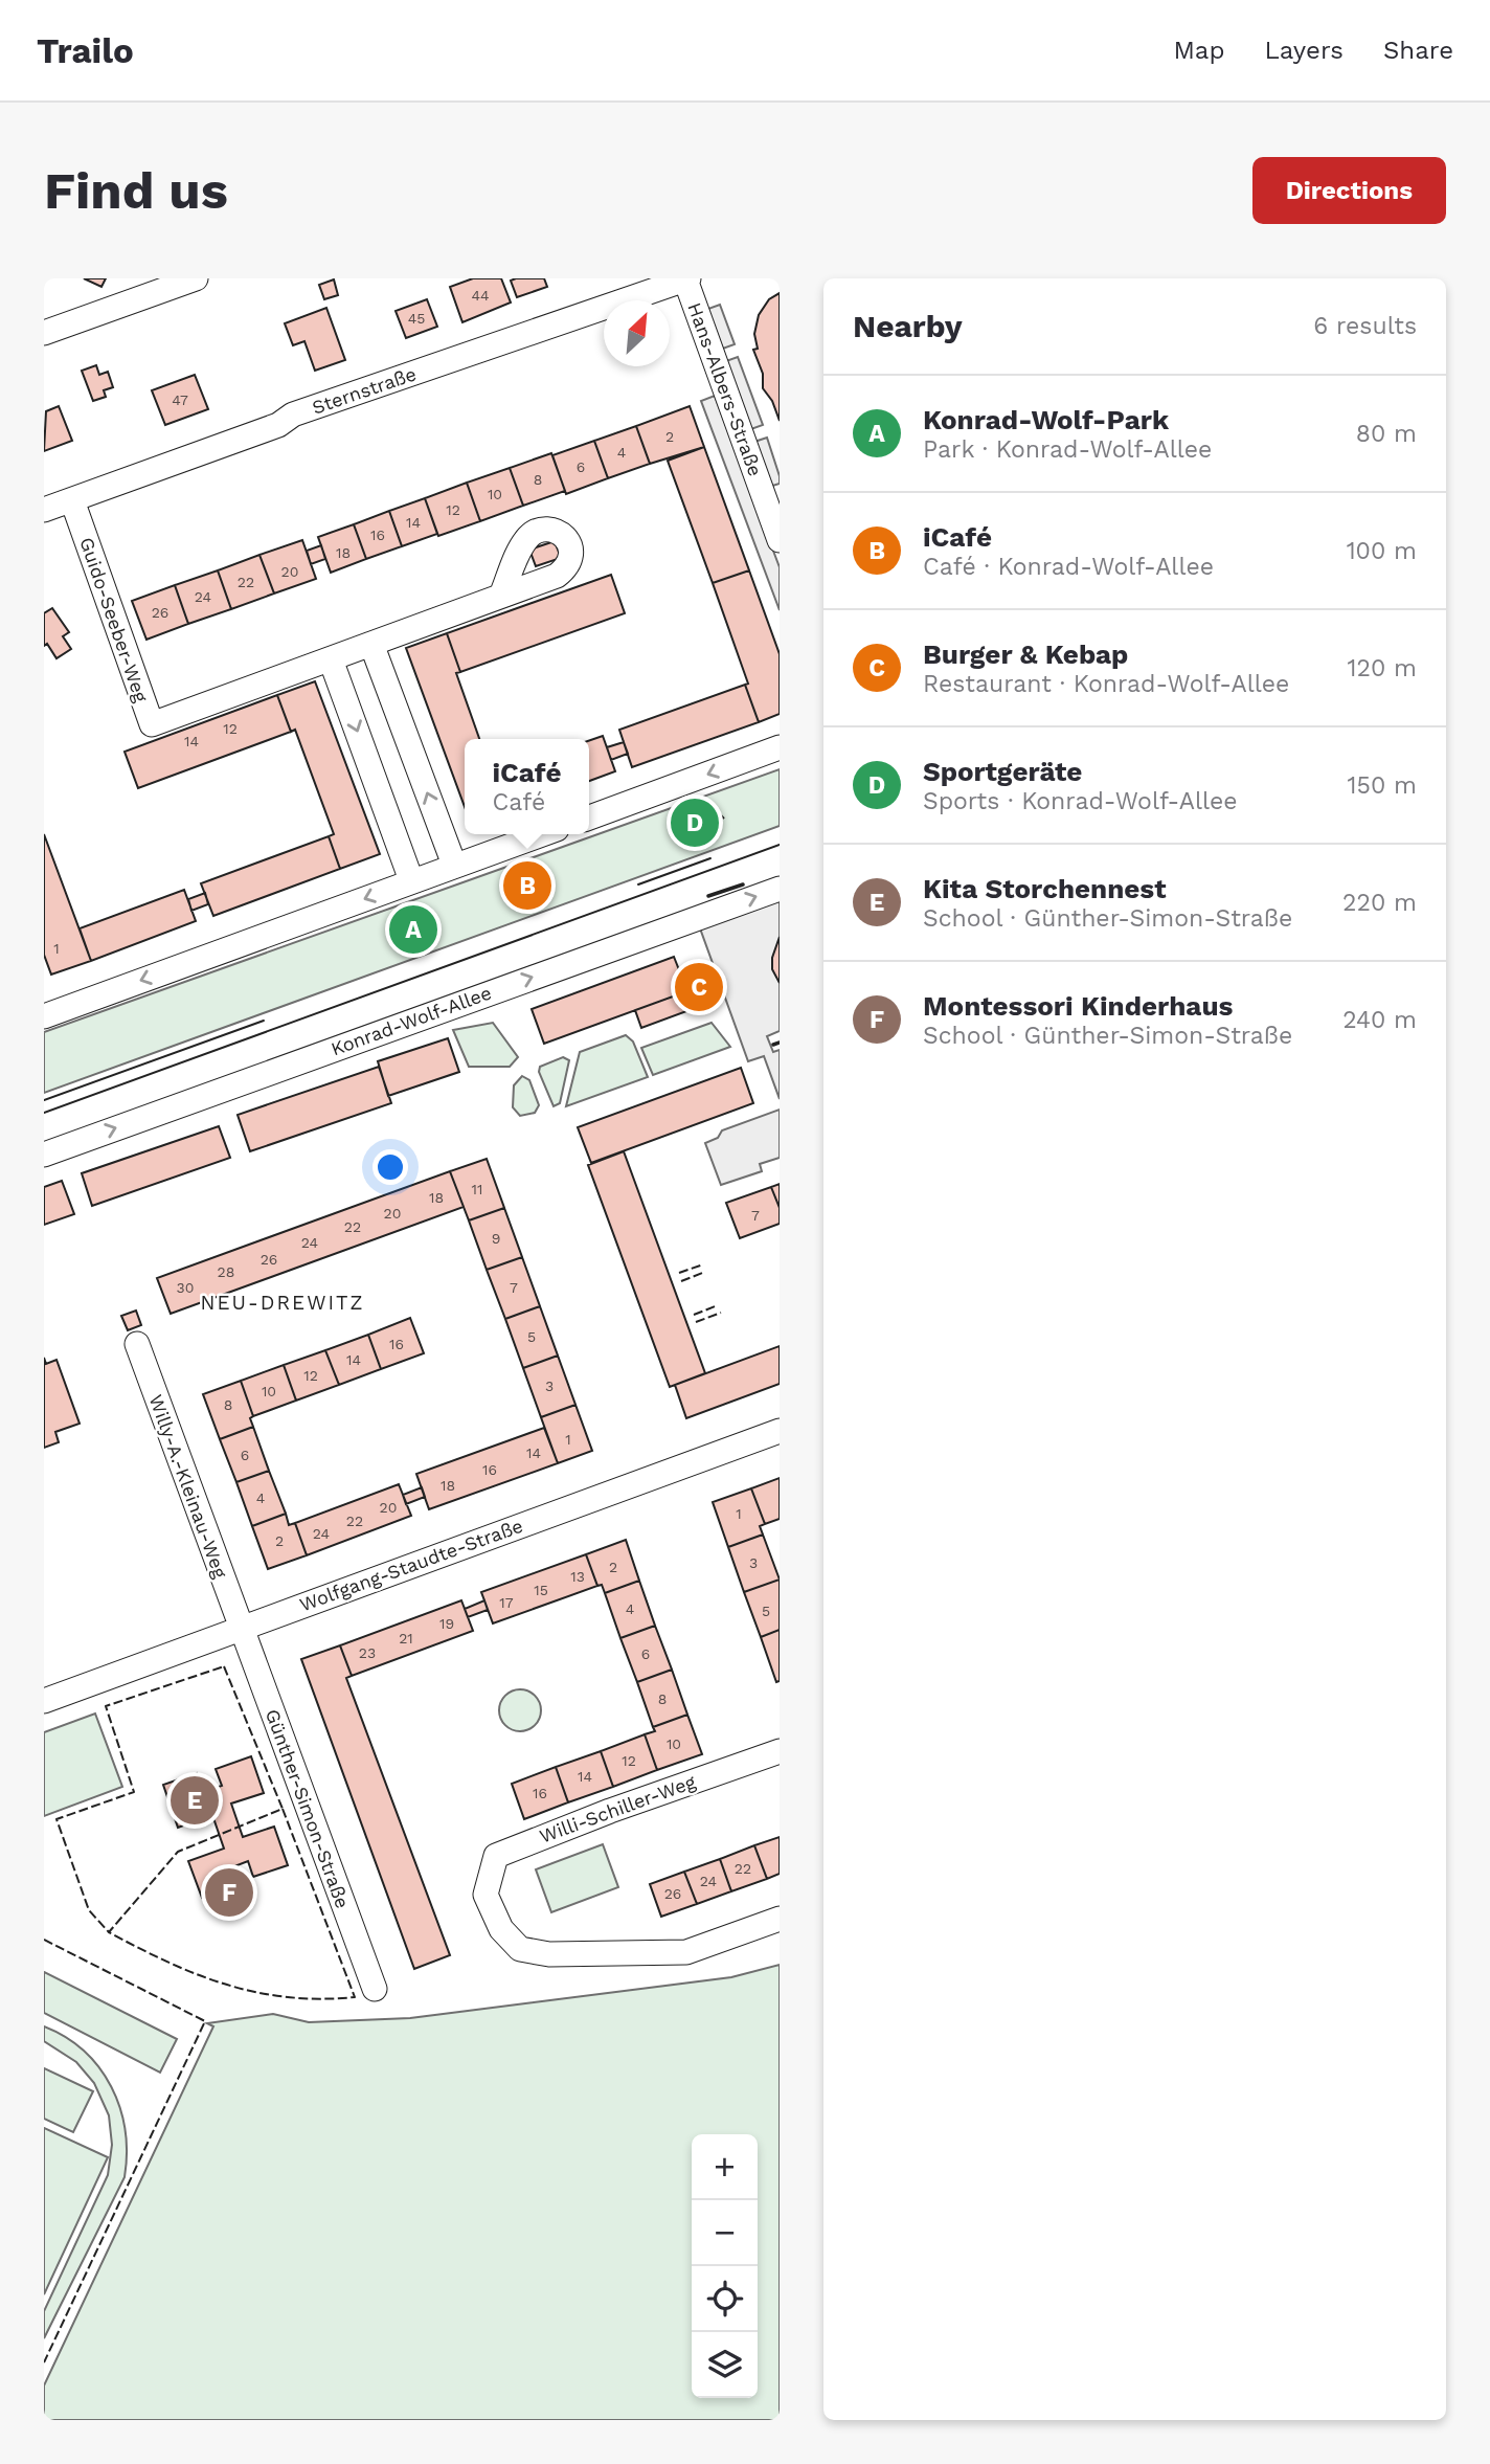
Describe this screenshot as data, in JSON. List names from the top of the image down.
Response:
{
  "streets": {
    "street": [
      "Hans-Albers-Straße",
      "Sternstraße",
      "Guido-Seeber-Weg",
      "Konrad-Wolf-Allee",
      "Willy-A.-Kleinau-Weg",
      "Wolfgang-Staudte-Straße",
      "Günther-Simon-Straße",
      "Willi-Schiller-Weg"
    ]
  },
  "crossings": [
    ["Hans-Albers-Straße", "Sternstraße"],
    ["Sternstraße", "Guido-Seeber-Weg"],
    ["Willy-A.-Kleinau-Weg", "Wolfgang-Staudte-Straße"],
    ["Willy-A.-Kleinau-Weg", "Günther-Simon-Straße"],
    ["Wolfgang-Staudte-Straße", "Günther-Simon-Straße"]
  ],
  "districts": ["NEU-DREWITZ"],
  "house_numbers": [
    "44",
    "45",
    "47",
    "2",
    "4",
    "6",
    "8",
    "10",
    "12",
    "14",
    "16",
    "18",
    "20",
    "22",
    "24",
    "26",
    "12",
    "14",
    "1",
    "11",
    "18",
    "20",
    "7",
    "22",
    "9",
    "24",
    "26",
    "28",
    "30",
    "7",
    "5",
    "16",
    "14",
    "12",
    "3",
    "10",
    "8",
    "1",
    "14",
    "6",
    "16",
    "18",
    "4",
    "20",
    "1",
    "22",
    "24",
    "2",
    "3",
    "2",
    "13",
    "15",
    "17",
    "4",
    "5",
    "19",
    "21",
    "23",
    "6",
    "8",
    "10",
    "12",
    "14",
    "16",
    "22",
    "24",
    "26"
  ],
  "north": "top right",
  "page": {
    "header": "Trailo",
    "nav": ["Map", "Layers", "Share"],
    "buttons": "Directions",
    "title": "Find us",
    "heading": ["Nearby", "6 results"],
    "list": [
      {
        "mark": "A",
        "name": "Konrad-Wolf-Park",
        "note": "Park · Konrad-Wolf-Allee",
        "value": "80 m"
      },
      {
        "mark": "B",
        "name": "iCafé",
        "note": "Café · Konrad-Wolf-Allee",
        "value": "100 m"
      },
      {
        "mark": "C",
        "name": "Burger & Kebap",
        "note": "Restaurant · Konrad-Wolf-Allee",
        "value": "120 m"
      },
      {
        "mark": "D",
        "name": "Sportgeräte",
        "note": "Sports · Konrad-Wolf-Allee",
        "value": "150 m"
      },
      {
        "mark": "E",
        "name": "Kita Storchennest",
        "note": "School · Günther-Simon-Straße",
        "value": "220 m"
      },
      {
        "mark": "F",
        "name": "Montessori Kinderhaus",
        "note": "School · Günther-Simon-Straße",
        "value": "240 m"
      }
    ],
    "popup": ["iCafé", "Café"],
    "pins": [
      "D",
      "B",
      "A",
      "C",
      "E",
      "F"
    ],
    "map_buttons": ["+", "−"]
  }
}
